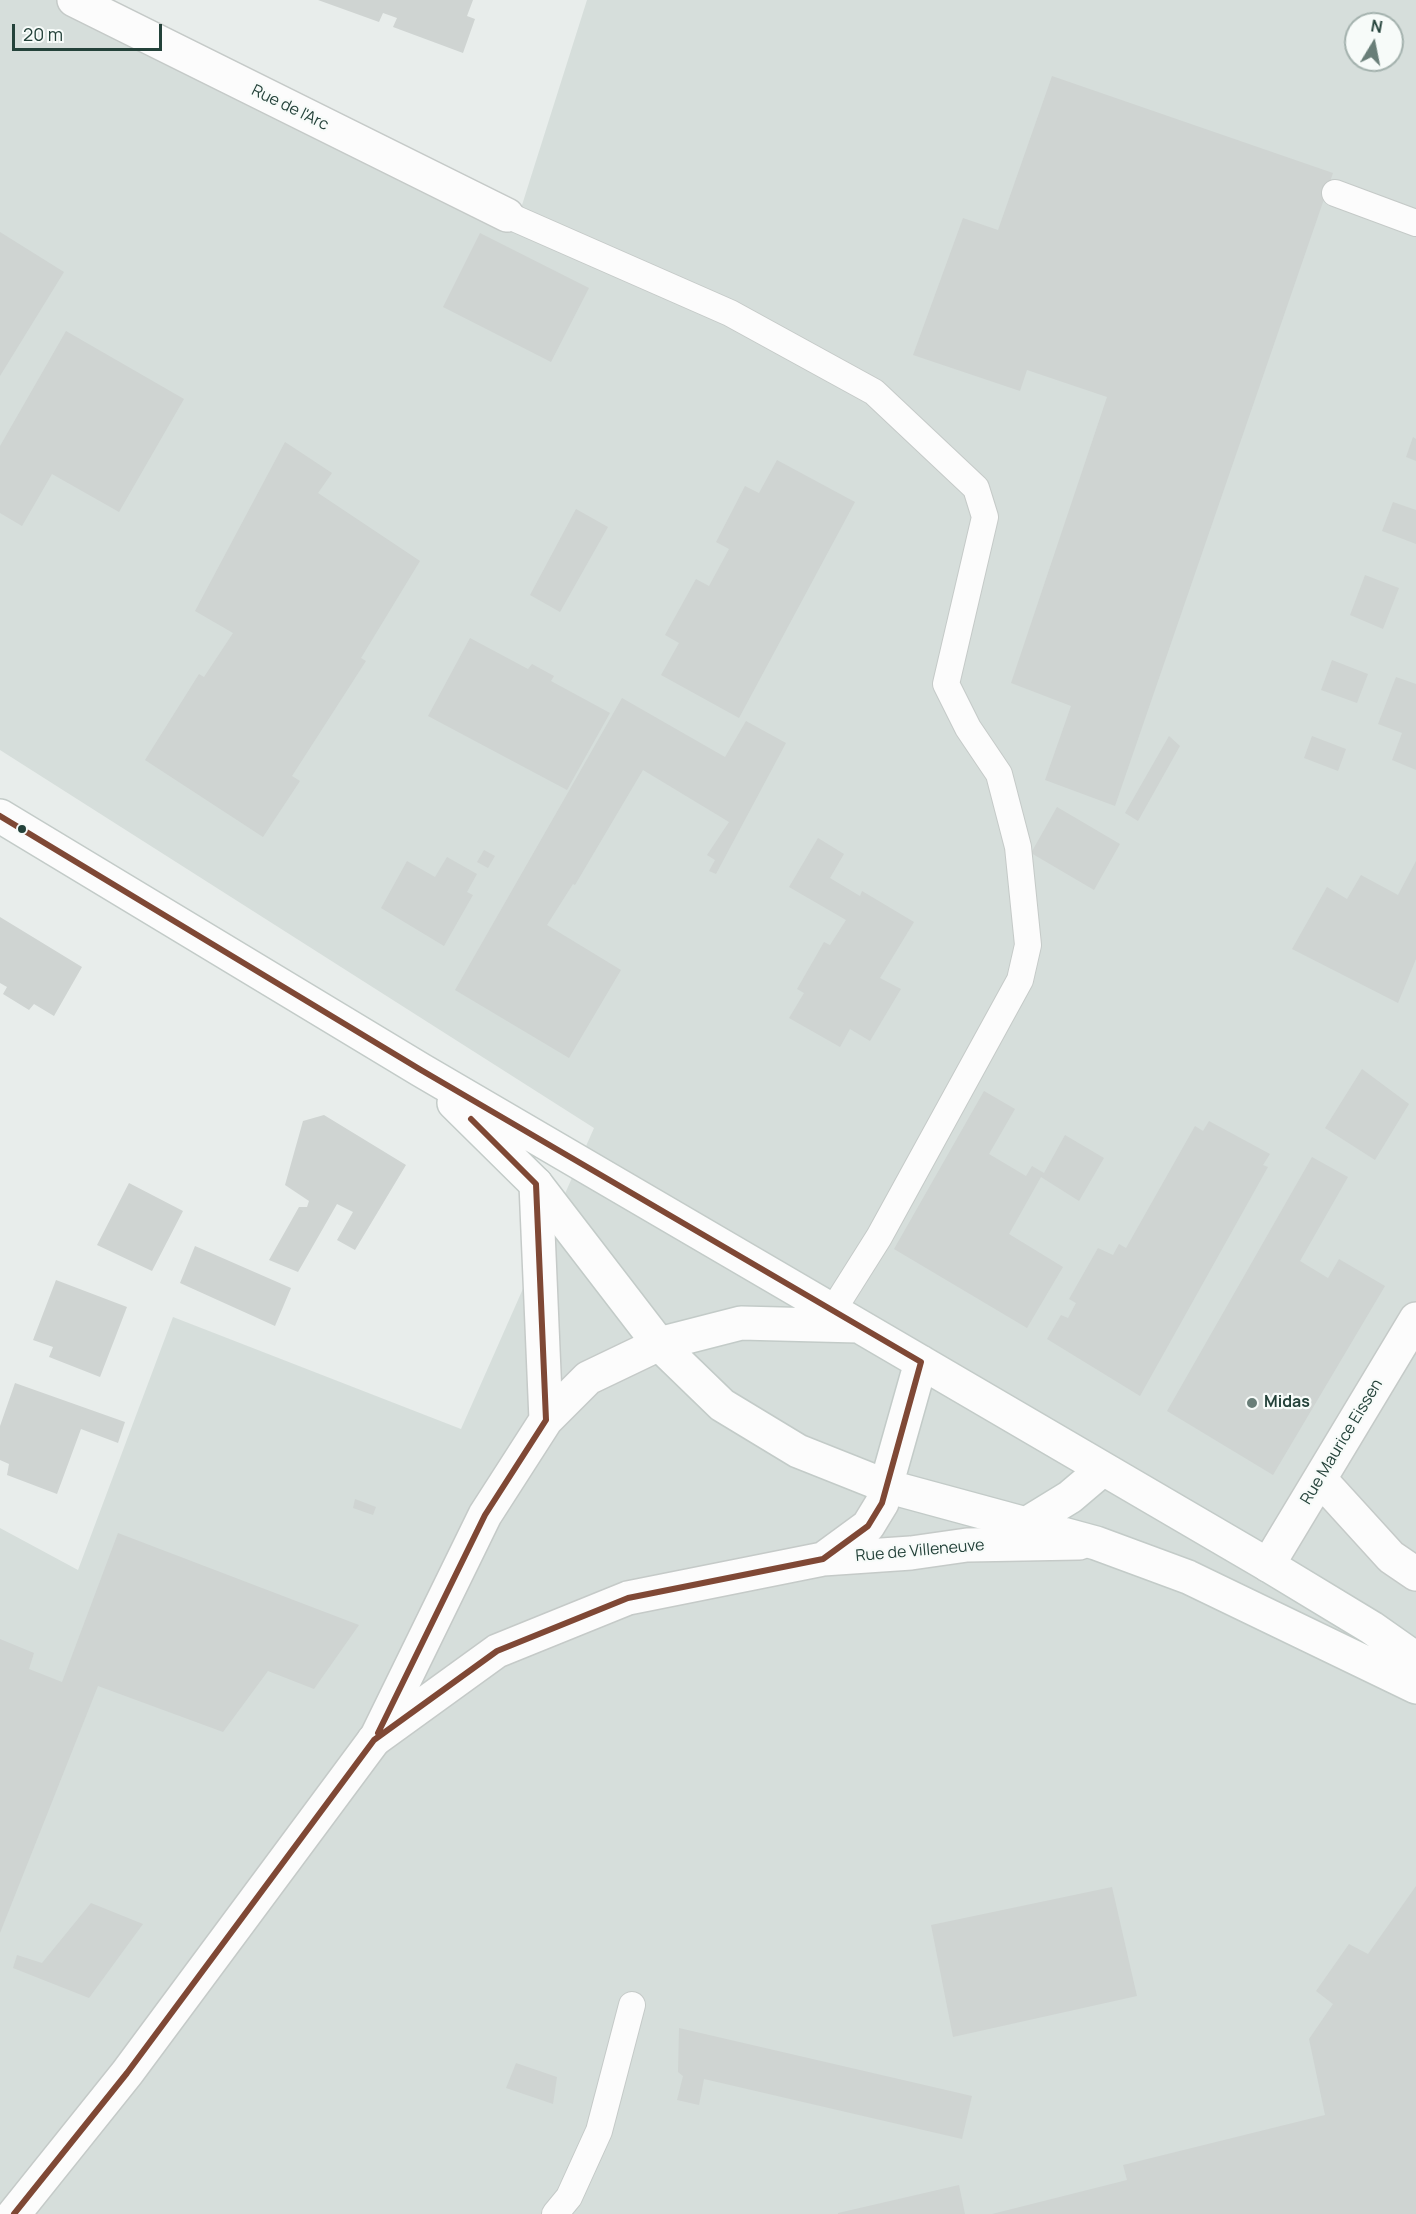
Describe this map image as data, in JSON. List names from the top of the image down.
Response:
{
  "streets": {
    "main road": ["Rue de l'Arc", "Rue Maurice Eissen", "Rue de Villeneuve"]
  },
  "places": ["Midas"],
  "scale_bar": "20 m",
  "north": "top"
}
